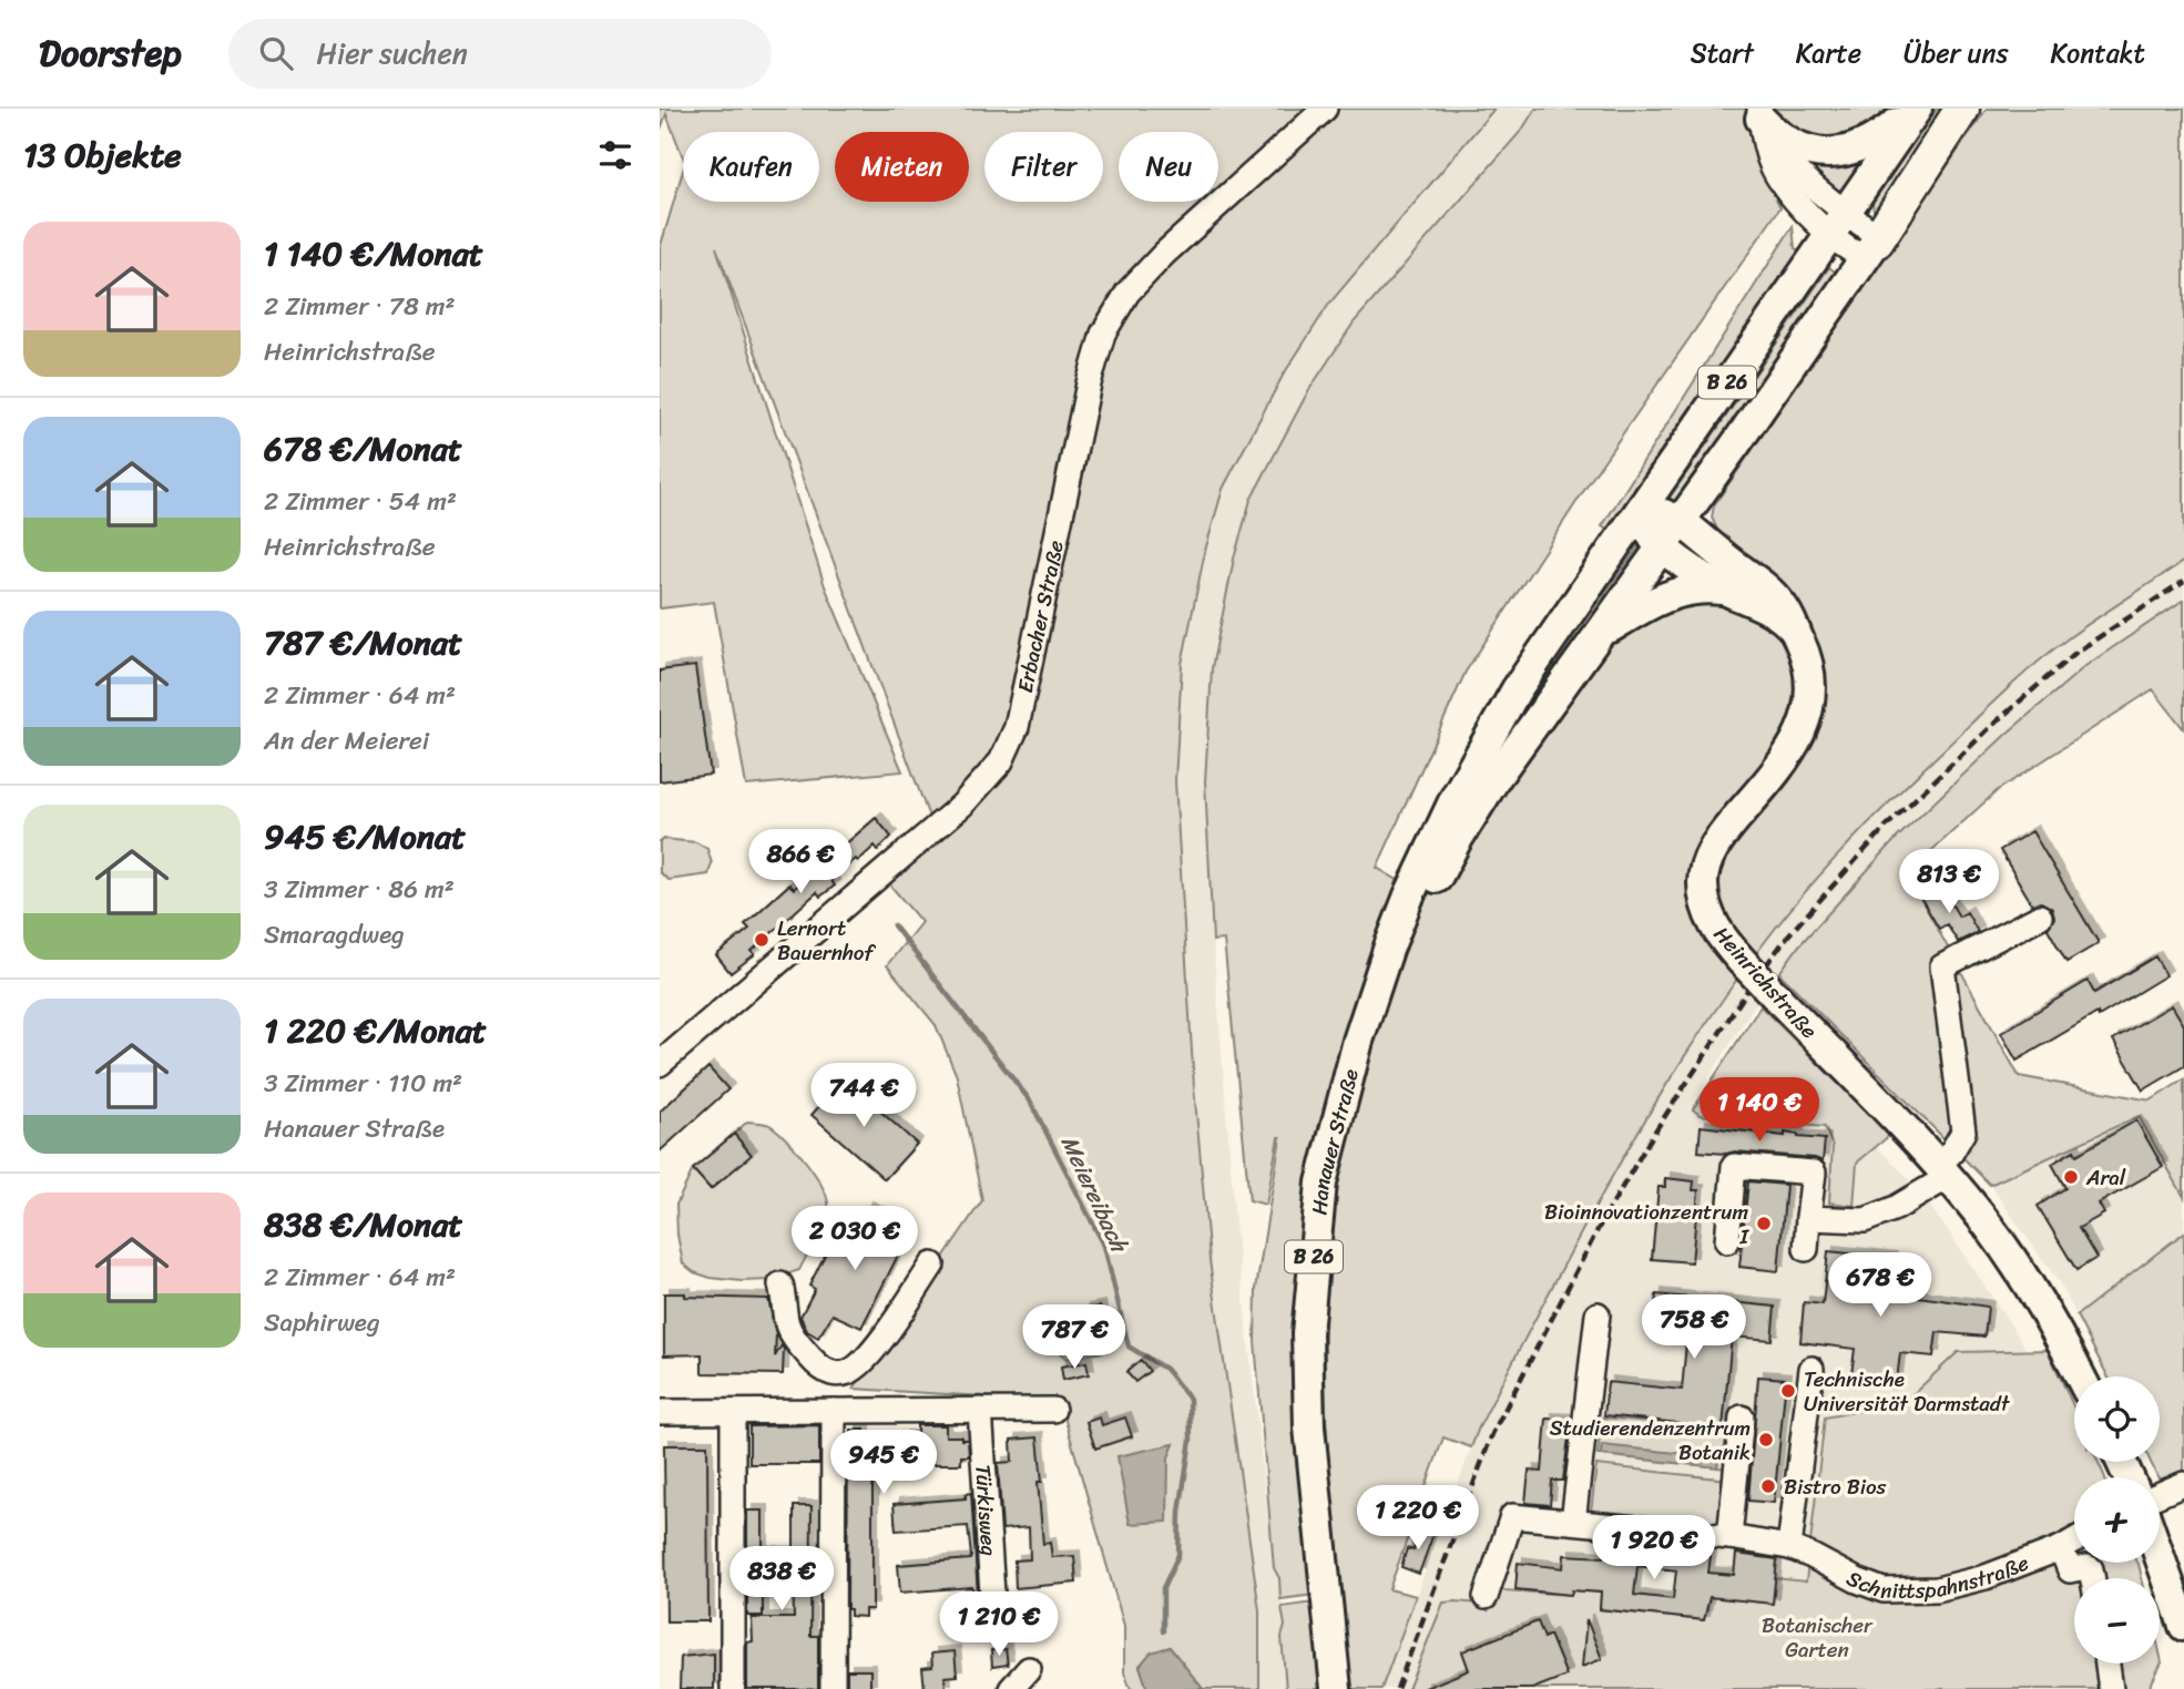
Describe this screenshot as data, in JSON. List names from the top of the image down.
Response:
{
  "streets": {
    "highway": ["B 26"],
    "main road": ["Heinrichstraße", "Hanauer Straße"],
    "street": ["Erbacher Straße", "Türkisweg", "Schnittspahnstraße"]
  },
  "crossings": [
    ["B 26", "Heinrichstraße"],
    ["B 26", "Hanauer Straße"]
  ],
  "water": ["Meiereibach"],
  "parks": ["Botanischer Garten"],
  "places": [
    "Lernort Bauernhof",
    "Aral",
    "Bioinnovationzentrum I",
    "Technische Universität Darmstadt",
    "Studierendenzentrum Botanik",
    "Bistro Bios"
  ],
  "page": {
    "header": "Doorstep",
    "search": "Hier suchen",
    "nav": [
      "Start",
      "Karte",
      "Über uns",
      "Kontakt"
    ],
    "heading": "13 Objekte",
    "chip": [
      "Kaufen",
      "Mieten",
      "Filter",
      "Neu"
    ],
    "list": [
      {
        "name": "1 140 €/Monat",
        "note": "2 Zimmer · 78 m² · Heinrichstraße"
      },
      {
        "name": "678 €/Monat",
        "note": "2 Zimmer · 54 m² · Heinrichstraße"
      },
      {
        "name": "787 €/Monat",
        "note": "2 Zimmer · 64 m² · An der Meierei"
      },
      {
        "name": "945 €/Monat",
        "note": "3 Zimmer · 86 m² · Smaragdweg"
      },
      {
        "name": "1 220 €/Monat",
        "note": "3 Zimmer · 110 m² · Hanauer Straße"
      },
      {
        "name": "838 €/Monat",
        "note": "2 Zimmer · 64 m² · Saphirweg"
      }
    ],
    "price": [
      "866 €",
      "813 €",
      "744 €",
      "1 140 €",
      "2 030 €",
      "678 €",
      "758 €",
      "787 €",
      "945 €",
      "1 220 €",
      "1 920 €",
      "838 €",
      "1 210 €"
    ],
    "map_buttons": ["+", "−"]
  }
}
